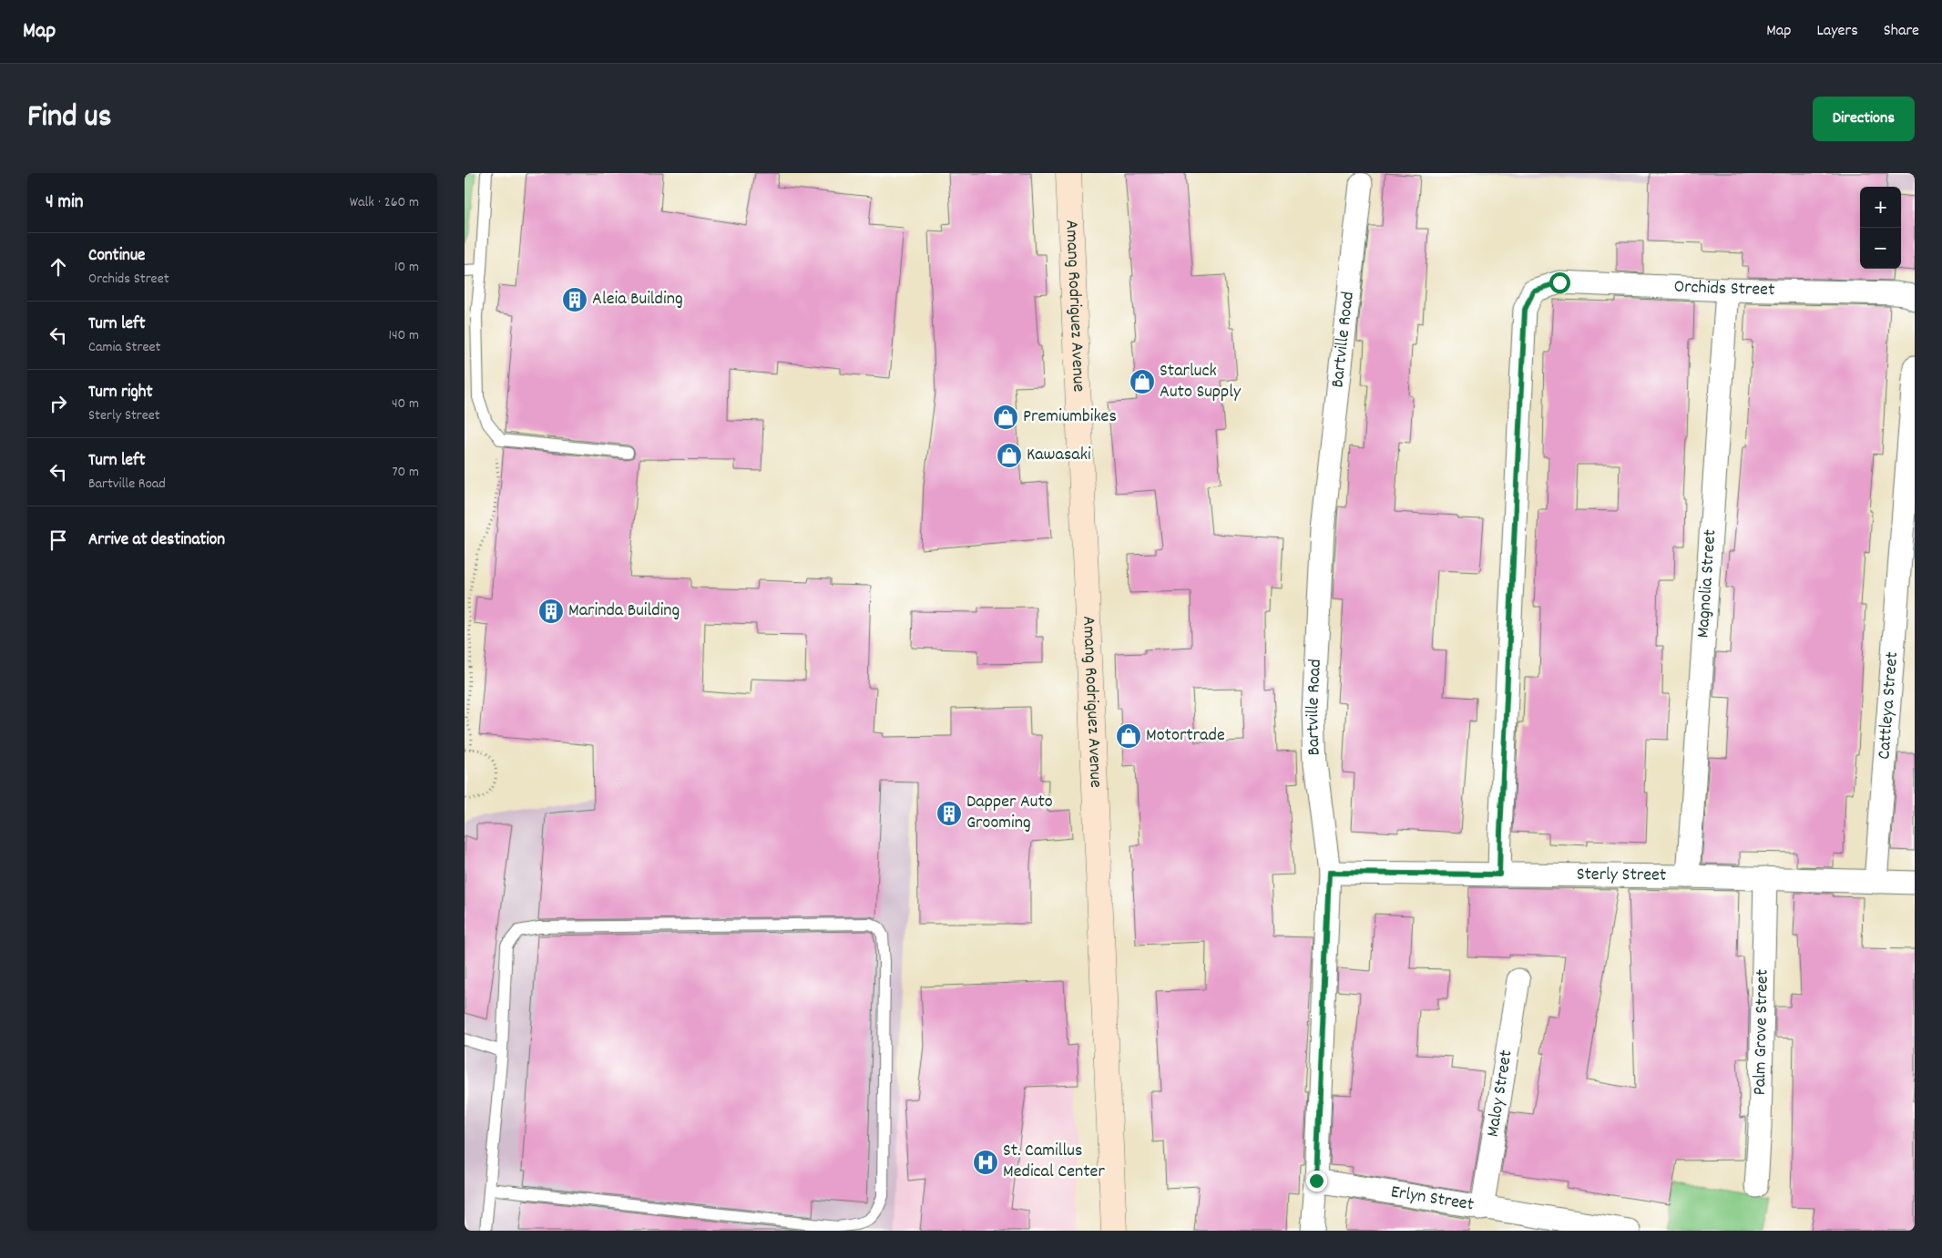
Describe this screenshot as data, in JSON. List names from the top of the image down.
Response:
{
  "streets": {
    "main road": ["Amang Rodriguez Avenue"],
    "street": [
      "Orchids Street",
      "Bartville Road",
      "Magnolia Street",
      "Cattleya Street",
      "Sterly Street",
      "Palm Grove Street",
      "Maloy Street",
      "Erlyn Street"
    ]
  },
  "crossings": [
    ["Orchids Street", "Magnolia Street"],
    ["Orchids Street", "Sterly Street"],
    ["Bartville Road", "Sterly Street"],
    ["Bartville Road", "Erlyn Street"],
    ["Magnolia Street", "Sterly Street"],
    ["Cattleya Street", "Sterly Street"],
    ["Sterly Street", "Palm Grove Street"],
    ["Maloy Street", "Erlyn Street"]
  ],
  "places": {
    "building": ["Aleia Building", "Marinda Building", "Dapper Auto Grooming"],
    "shop": [
      "Starluck Auto Supply",
      "Premiumbikes",
      "Kawasaki",
      "Motortrade"
    ],
    "hospital": ["St. Camillus Medical Center"]
  },
  "page": {
    "header": "Map",
    "nav": ["Map", "Layers", "Share"],
    "title": "Find us",
    "buttons": "Directions",
    "heading": ["4 min", "Walk · 260 m"],
    "map_buttons": ["+", "−"],
    "list": [
      ["Continue", "Orchids Street", "10 m"],
      ["Turn left", "Camia Street", "140 m"],
      ["Turn right", "Sterly Street", "40 m"],
      ["Turn left", "Bartville Road", "70 m"],
      "Arrive at destination"
    ]
  }
}
